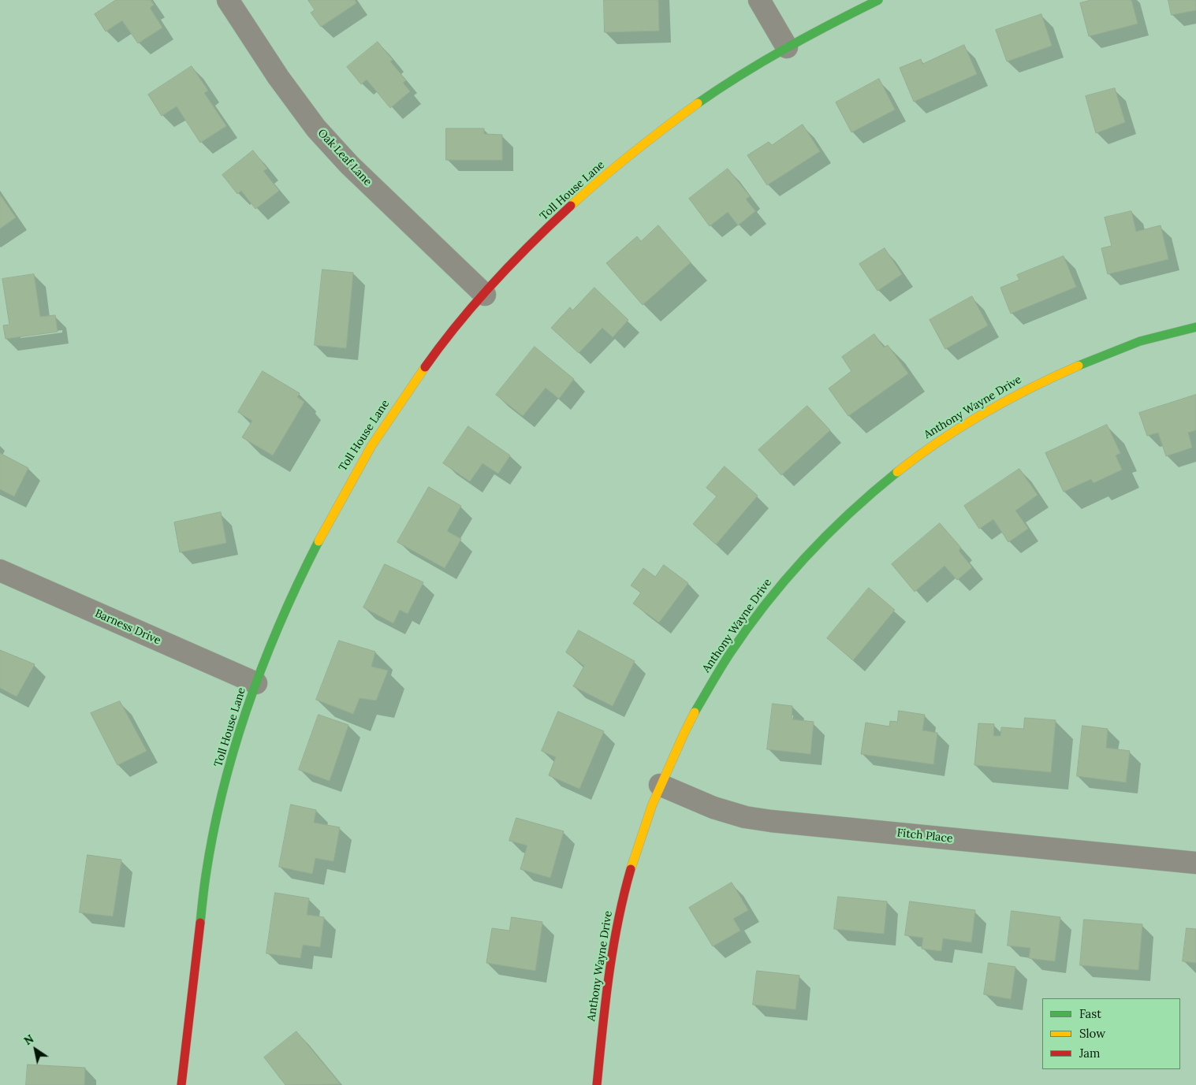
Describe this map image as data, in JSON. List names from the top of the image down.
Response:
{
  "streets": {
    "street": [
      "Oak Leaf Lane",
      "Toll House Lane",
      "Anthony Wayne Drive",
      "Barness Drive",
      "Fitch Place"
    ]
  },
  "crossings": [
    ["Oak Leaf Lane", "Toll House Lane"],
    ["Toll House Lane", "Barness Drive"],
    ["Anthony Wayne Drive", "Fitch Place"]
  ],
  "legend": ["Fast", "Slow", "Jam"],
  "north": "top left"
}
